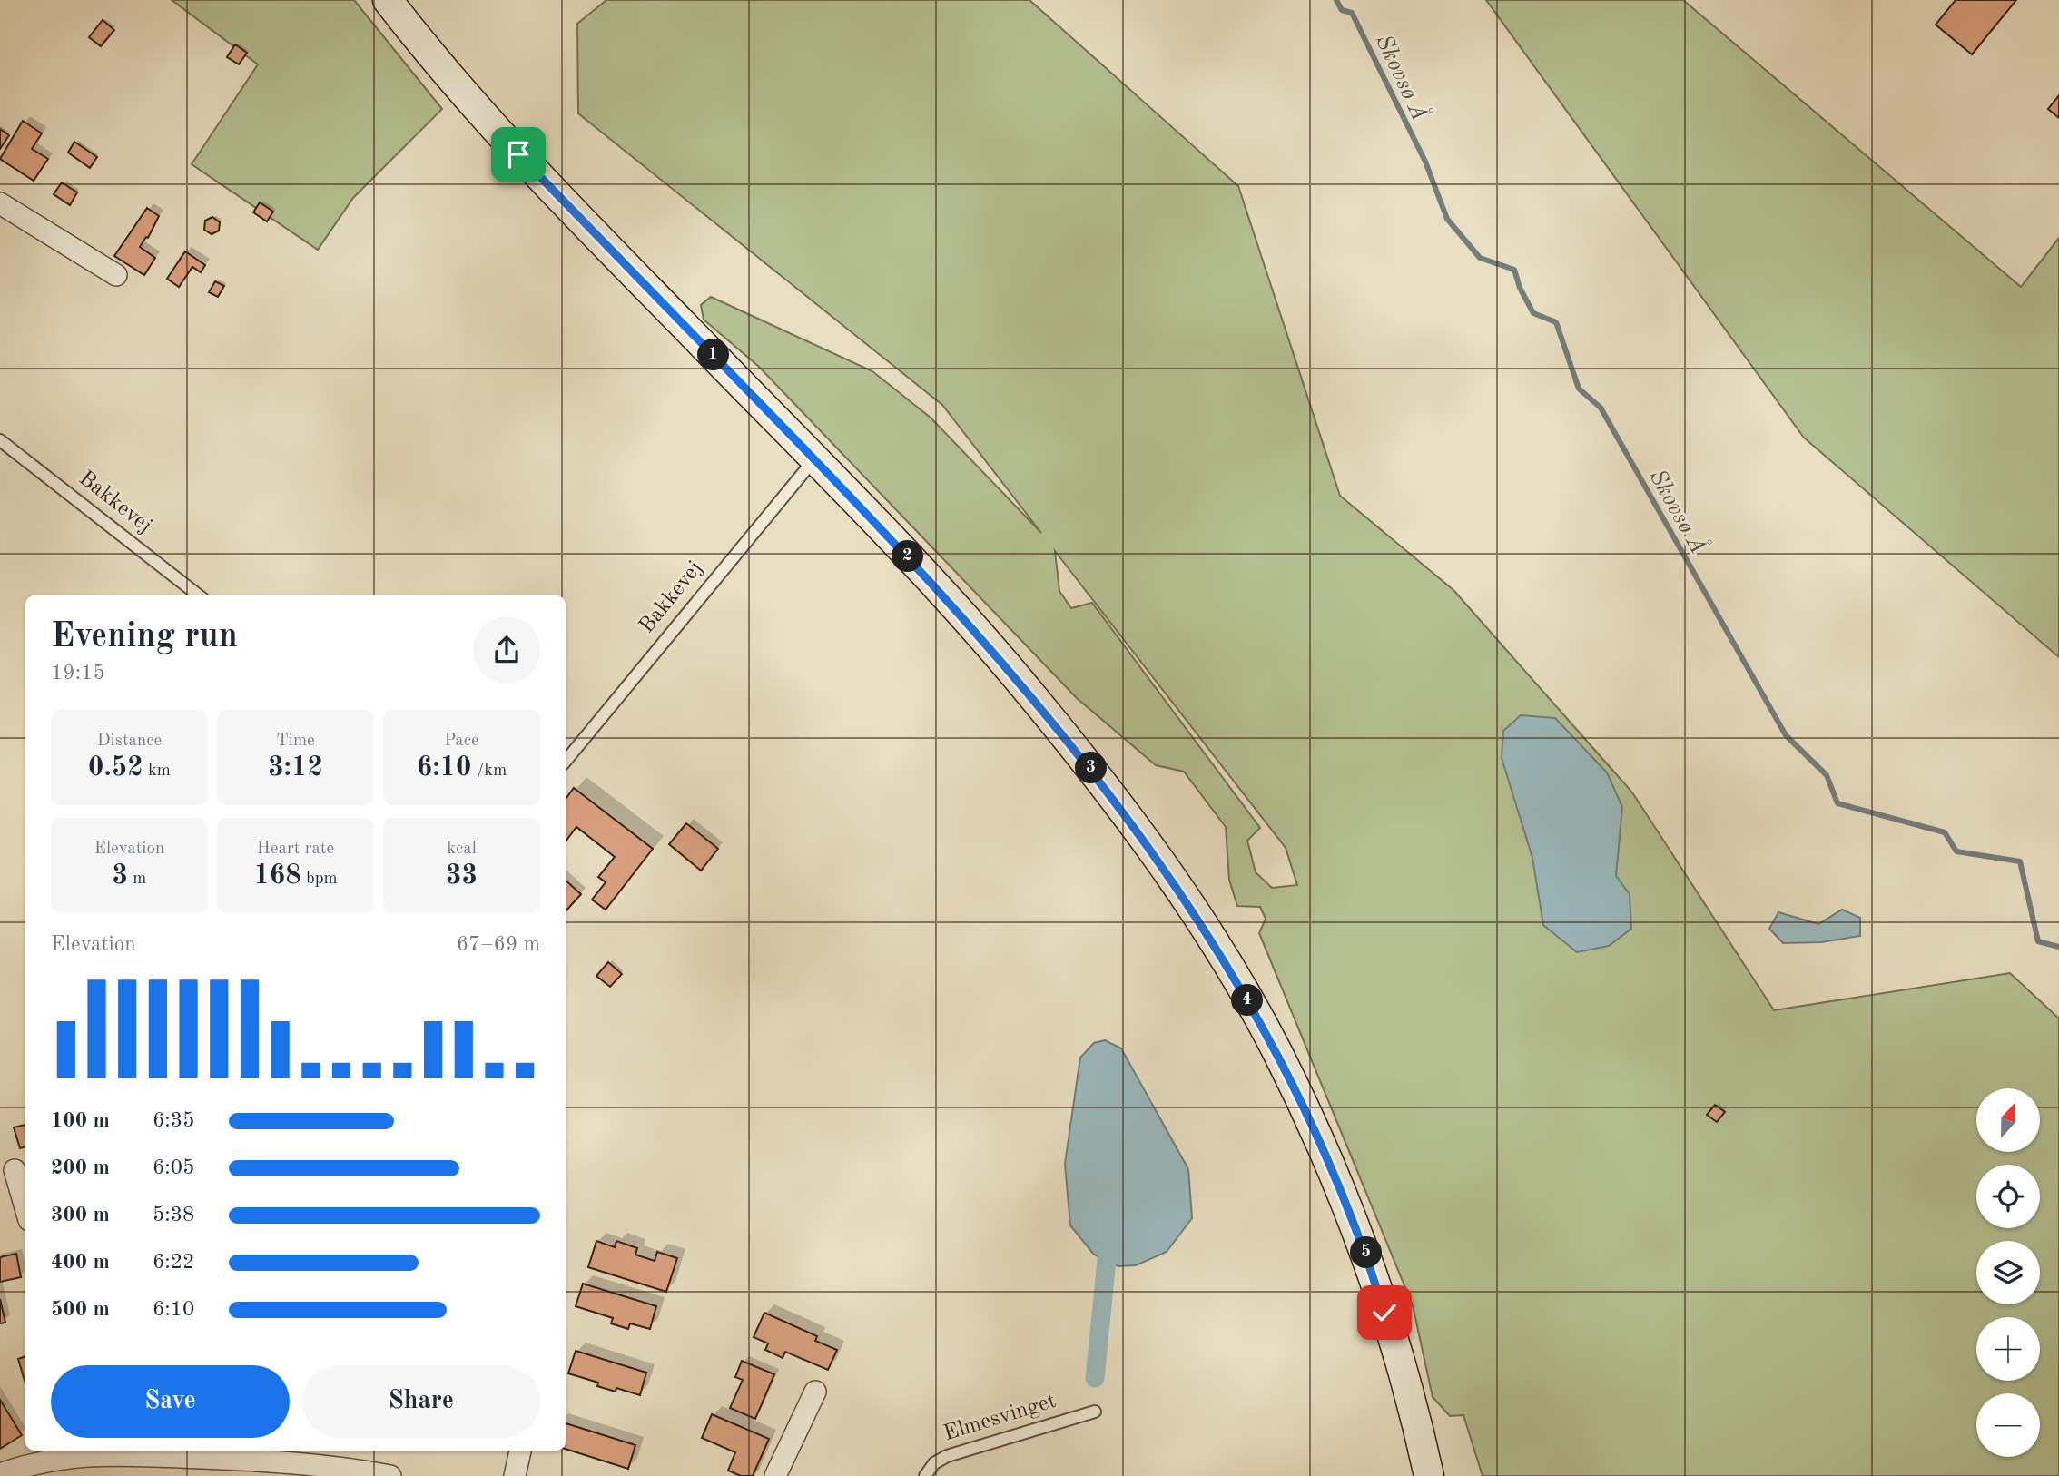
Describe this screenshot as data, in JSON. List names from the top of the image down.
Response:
{
  "streets": {
    "lane": ["Bakkevej", "Elmesvinget"]
  },
  "water": ["Skovsø Å"],
  "north": "top",
  "page": {
    "pins": [
      "1",
      "2",
      "3",
      "4",
      "5"
    ],
    "heading": ["Evening run", "19:15"],
    "stats": [
      ["Distance", "0.52 km"],
      ["Time", "3:12"],
      ["Pace", "6:10 /km"],
      ["Elevation", "3 m"],
      ["Heart rate", "168 bpm"],
      ["kcal", "33"]
    ],
    "chart": ["Elevation", "67–69 m"],
    "map_buttons": ["+", "−"],
    "list": [
      {
        "name": "100 m",
        "note": "6:35"
      },
      {
        "name": "200 m",
        "note": "6:05"
      },
      {
        "name": "300 m",
        "note": "5:38"
      },
      {
        "name": "400 m",
        "note": "6:22"
      },
      {
        "name": "500 m",
        "note": "6:10"
      }
    ],
    "buttons": ["Save", "Share"]
  }
}
